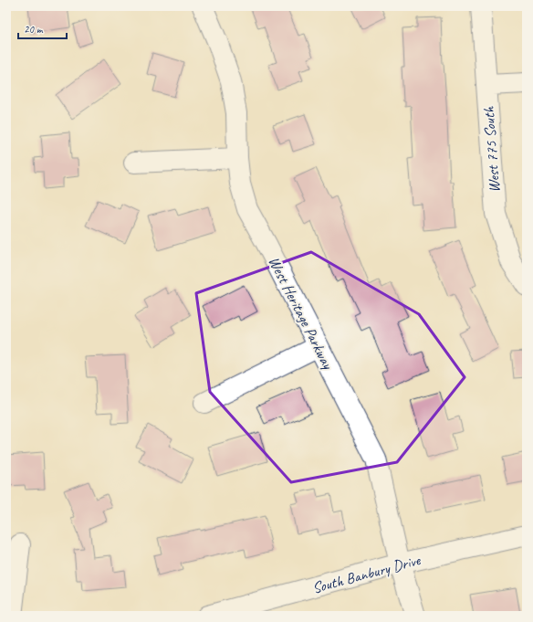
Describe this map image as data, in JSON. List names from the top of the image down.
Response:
{
  "streets": {
    "street": ["West 775 South", "West Heritage Parkway", "South Banbury Drive"]
  },
  "crossings": [
    ["West Heritage Parkway", "South Banbury Drive"]
  ],
  "scale_bar": "20 m"
}
